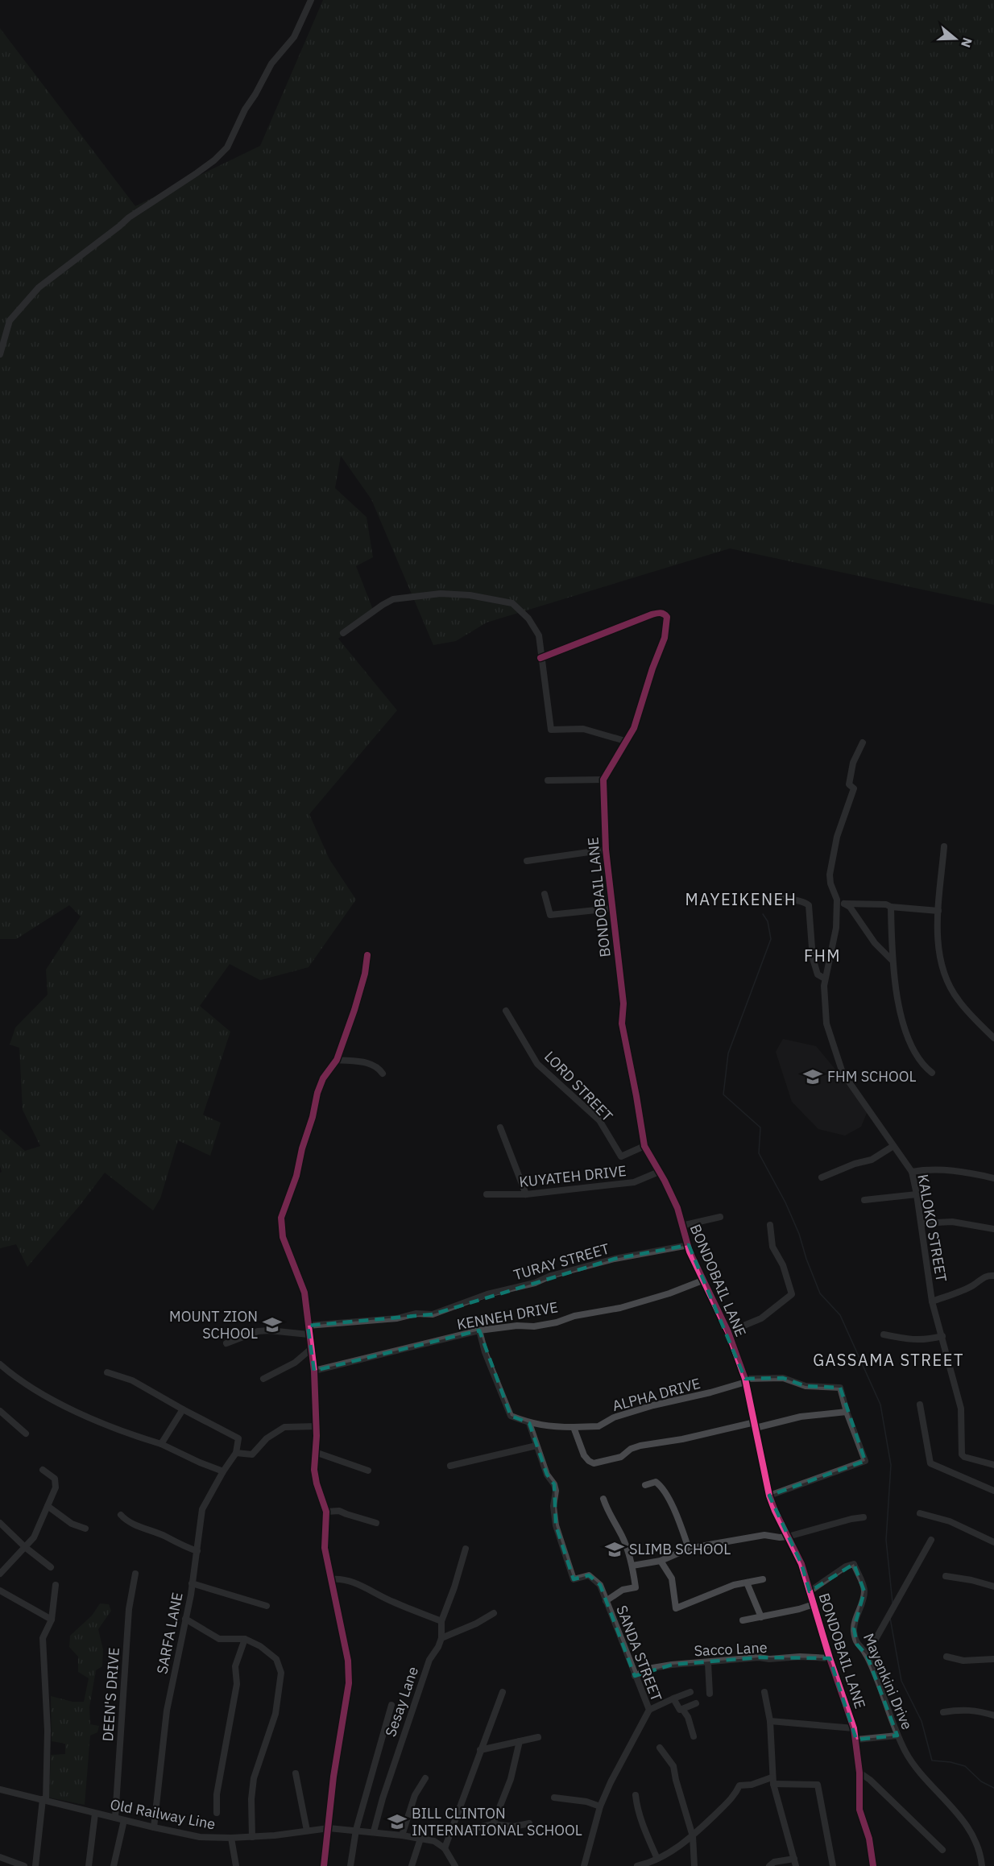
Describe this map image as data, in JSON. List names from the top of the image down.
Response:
{
  "streets": {
    "street": [
      "BONDOBAIL LANE",
      "LORD STREET",
      "KUYATEH DRIVE",
      "KALOKO STREET",
      "TURAY STREET",
      "KENNEH DRIVE",
      "ALPHA DRIVE",
      "SARFA LANE",
      "Sacco Lane",
      "SANDA STREET",
      "Mayenkini Drive",
      "DEEN'S DRIVE",
      "Sesay Lane",
      "Old Railway Line"
    ]
  },
  "crossings": [
    ["BONDOBAIL LANE", "LORD STREET"],
    ["BONDOBAIL LANE", "KUYATEH DRIVE"],
    ["BONDOBAIL LANE", "TURAY STREET"],
    ["BONDOBAIL LANE", "KENNEH DRIVE"],
    ["BONDOBAIL LANE", "ALPHA DRIVE"],
    ["BONDOBAIL LANE", "Sacco Lane"],
    ["BONDOBAIL LANE", "Mayenkini Drive"],
    ["KENNEH DRIVE", "ALPHA DRIVE"],
    ["SARFA LANE", "Old Railway Line"],
    ["Sacco Lane", "SANDA STREET"],
    ["DEEN'S DRIVE", "Old Railway Line"],
    ["Sesay Lane", "Old Railway Line"]
  ],
  "districts": ["MAYEIKENEH", "FHM", "GASSAMA STREET"],
  "places": {
    "school or university": [
      "FHM SCHOOL",
      "MOUNT ZION SCHOOL",
      "SLIMB SCHOOL",
      "BILL CLINTON INTERNATIONAL SCHOOL"
    ]
  },
  "north": "right"
}
